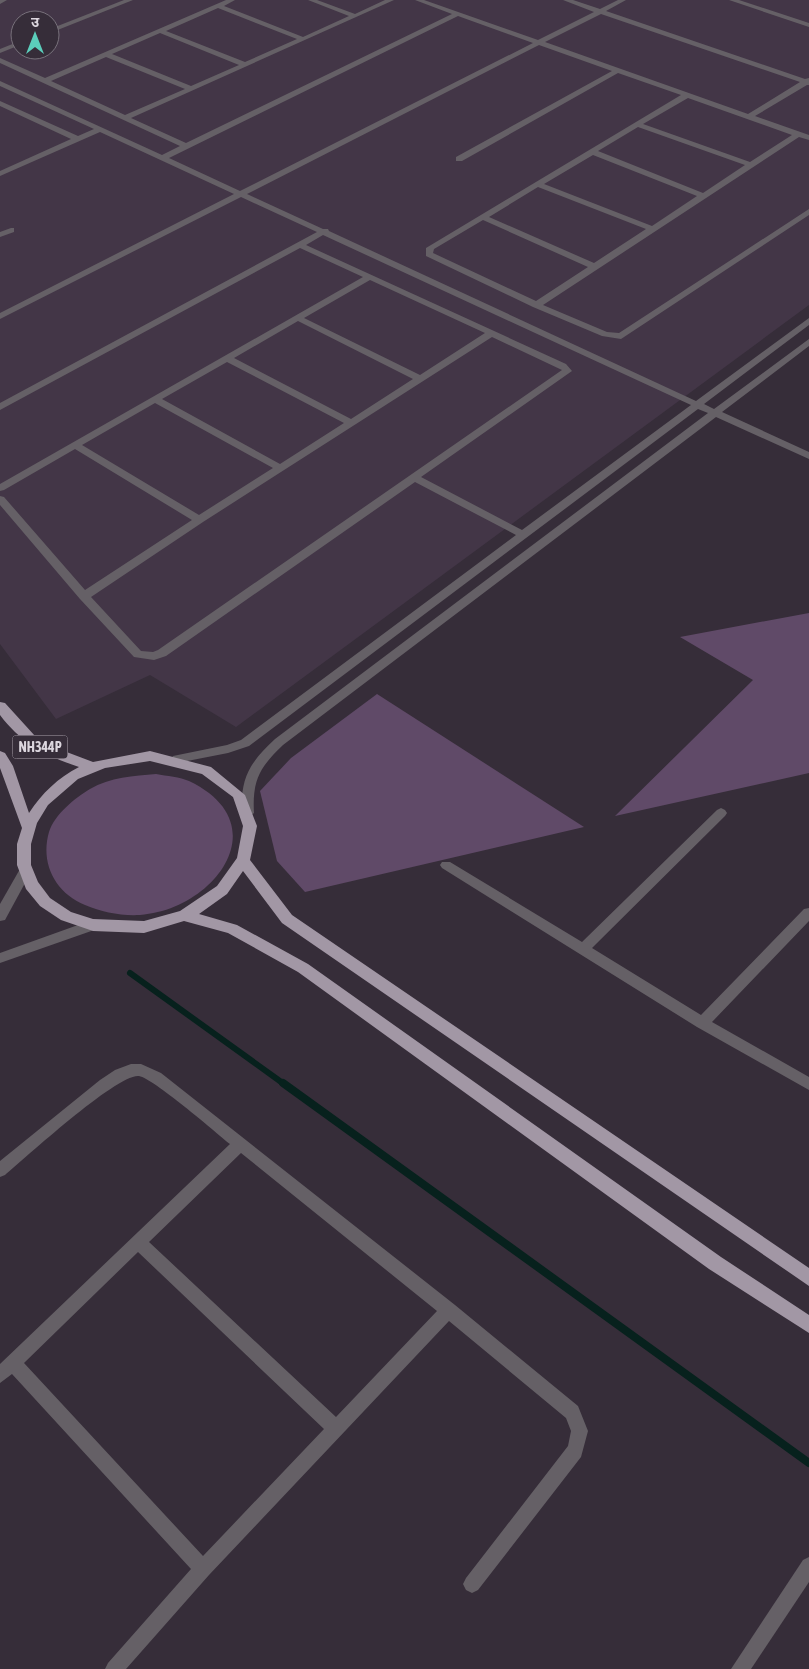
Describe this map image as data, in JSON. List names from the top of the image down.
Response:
{
  "streets": {
    "highway": ["NH344P"]
  },
  "north": "top"
}
